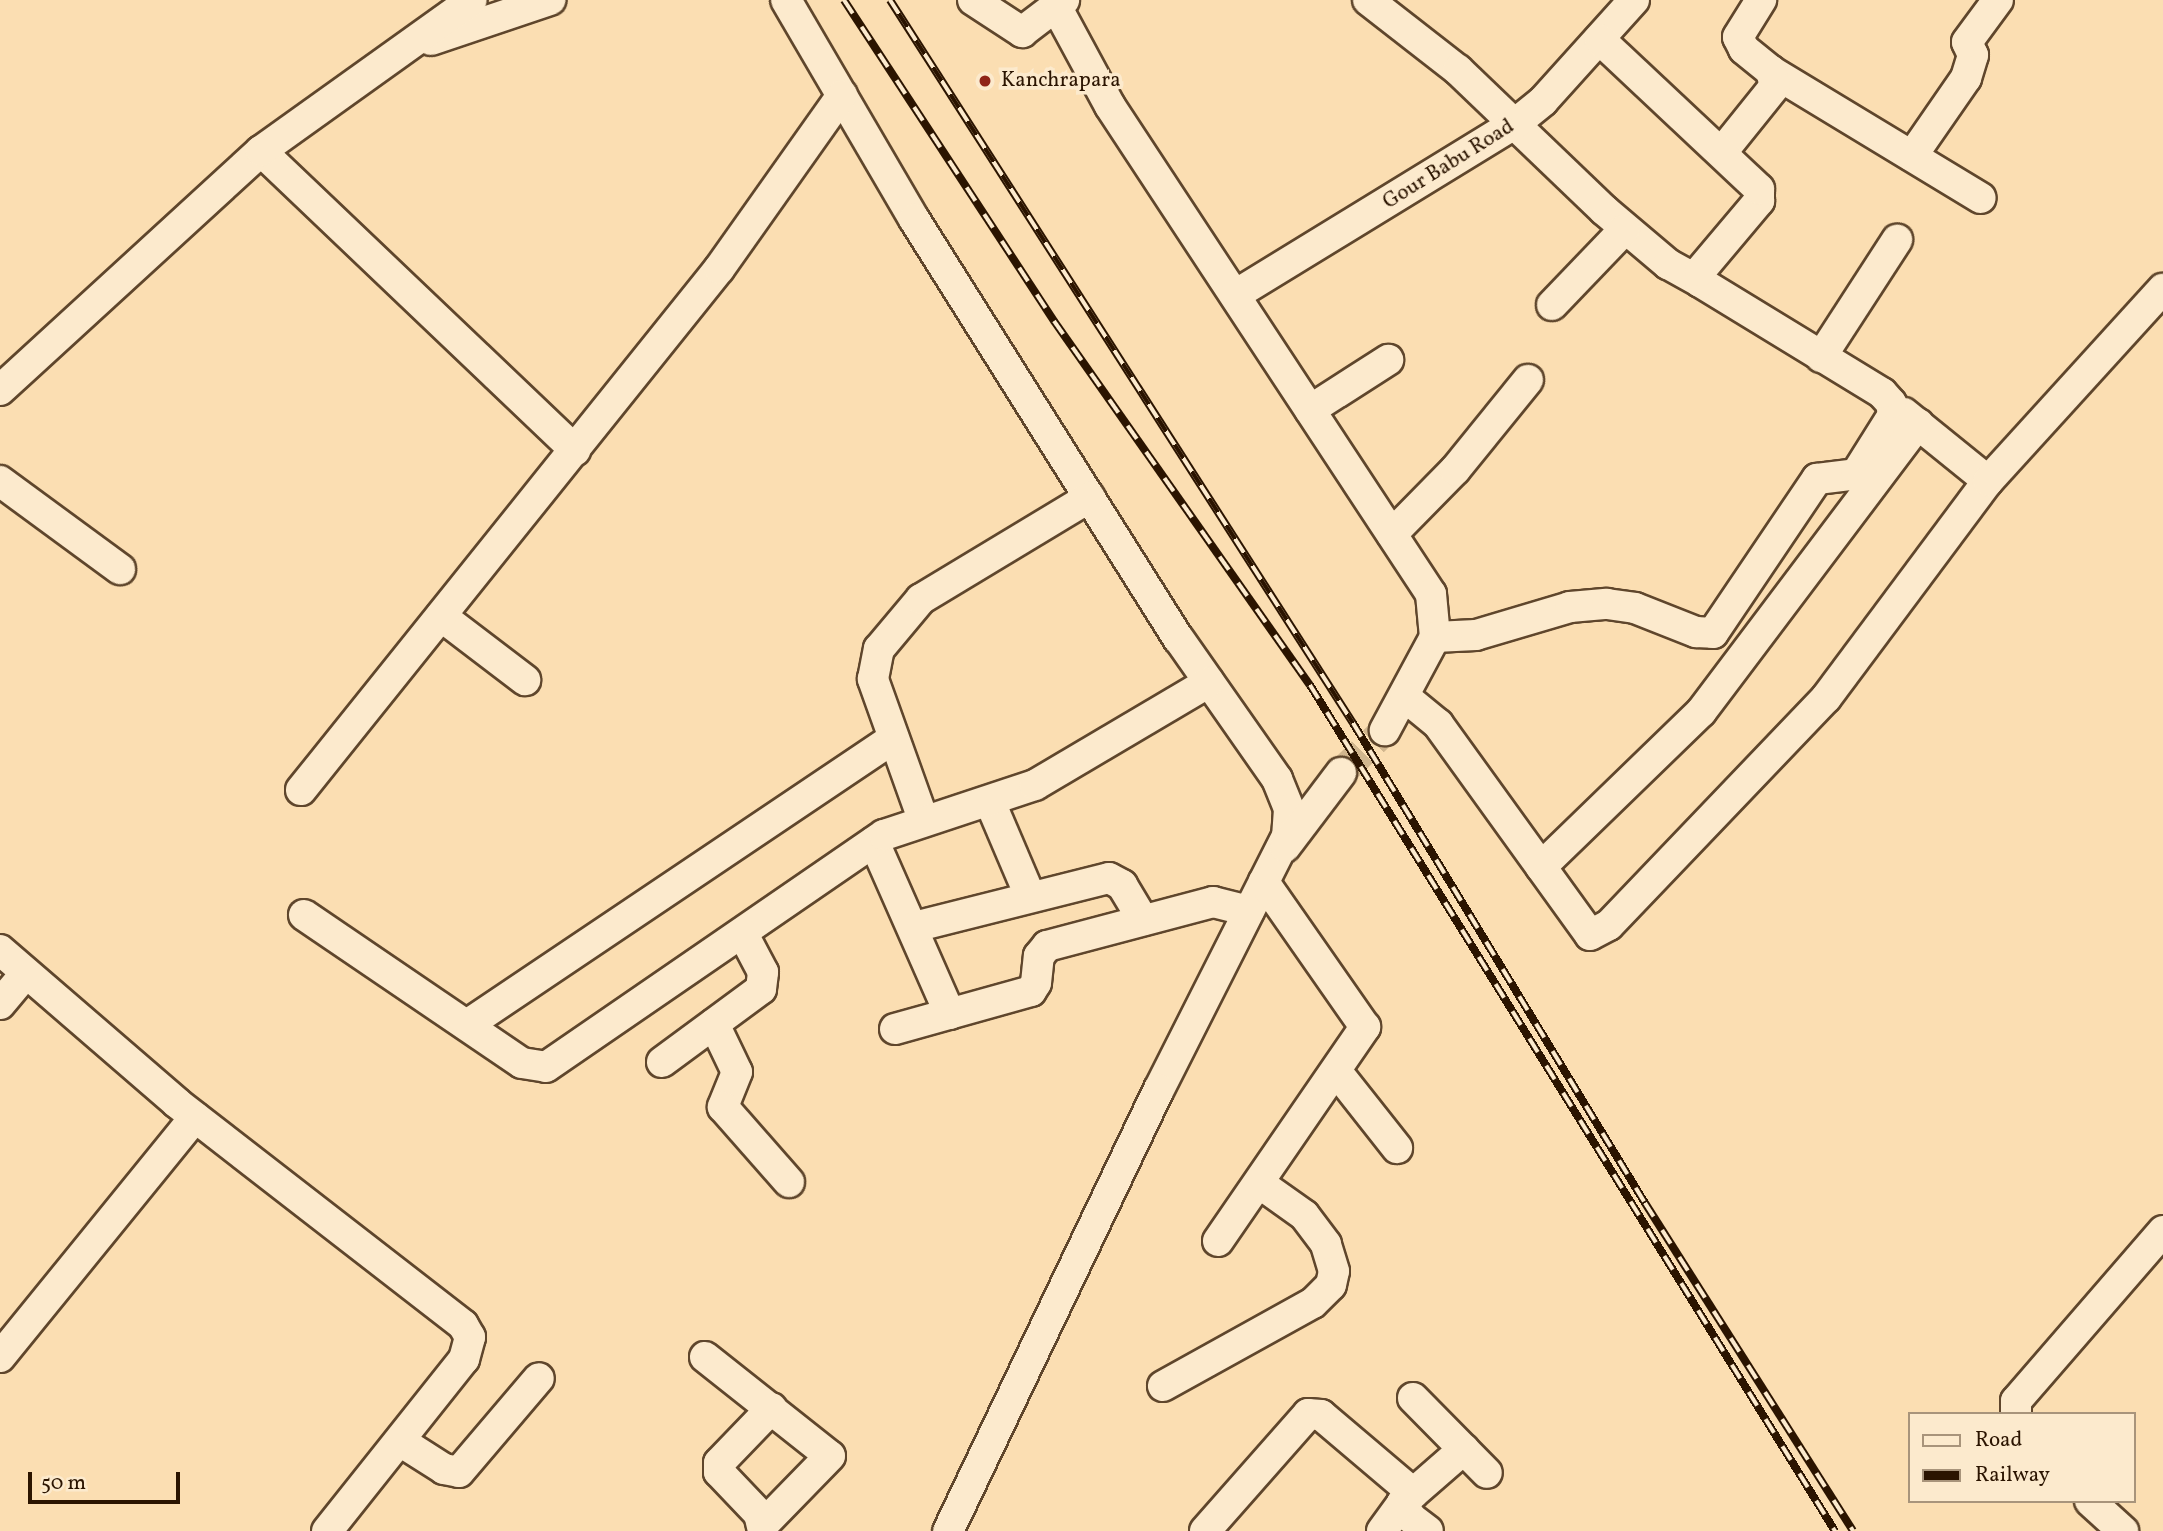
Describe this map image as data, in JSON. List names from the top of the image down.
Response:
{
  "streets": {
    "street": ["Gour Babu Road"]
  },
  "places": ["Kanchrapara"],
  "legend": ["Road", "Railway"],
  "scale_bar": "50 m"
}
